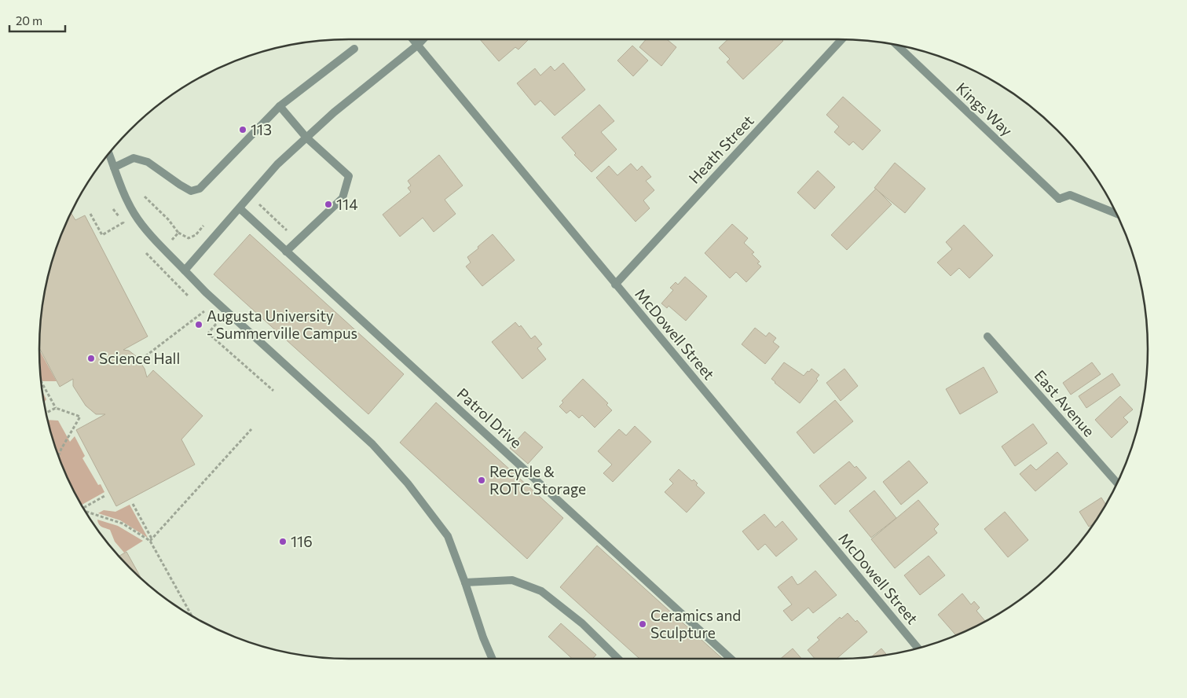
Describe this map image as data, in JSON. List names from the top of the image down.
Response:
{
  "streets": {
    "street": [
      "Kings Way",
      "Heath Street",
      "McDowell Street",
      "East Avenue",
      "Patrol Drive"
    ]
  },
  "crossings": [
    ["Heath Street", "McDowell Street"]
  ],
  "places": [
    "113",
    "114",
    "Augusta University - Summerville Campus",
    "Science Hall",
    "Recycle & ROTC Storage",
    "116",
    "Ceramics and Sculpture"
  ],
  "scale_bar": "20 m"
}
